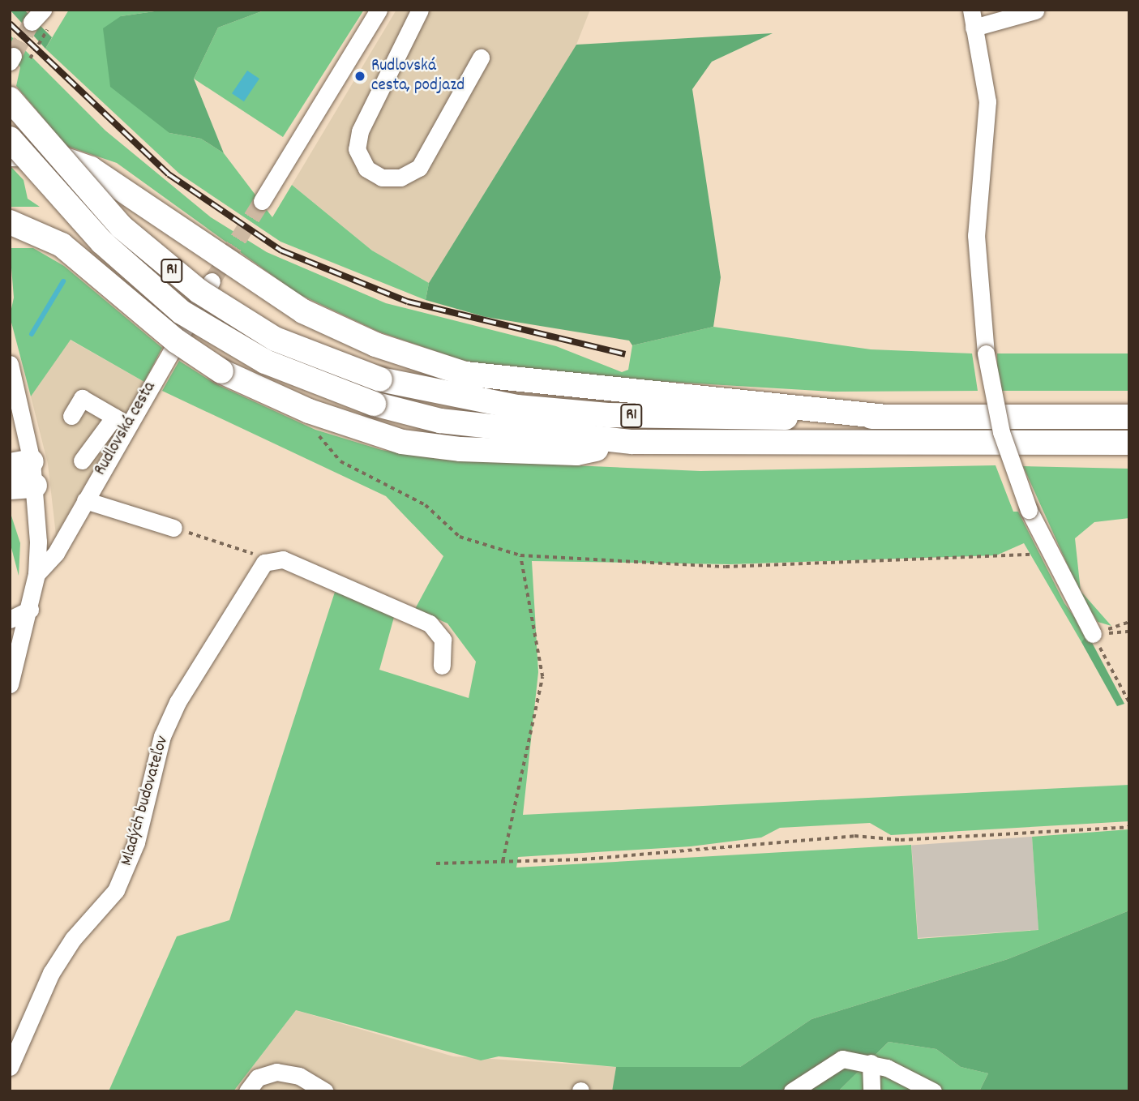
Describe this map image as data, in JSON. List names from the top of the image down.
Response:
{
  "streets": {
    "highway": ["R1"],
    "street": ["Rudlovská cesta", "Mladých budovateľov"]
  },
  "places": ["Rudlovská cesta, podjazd"]
}
